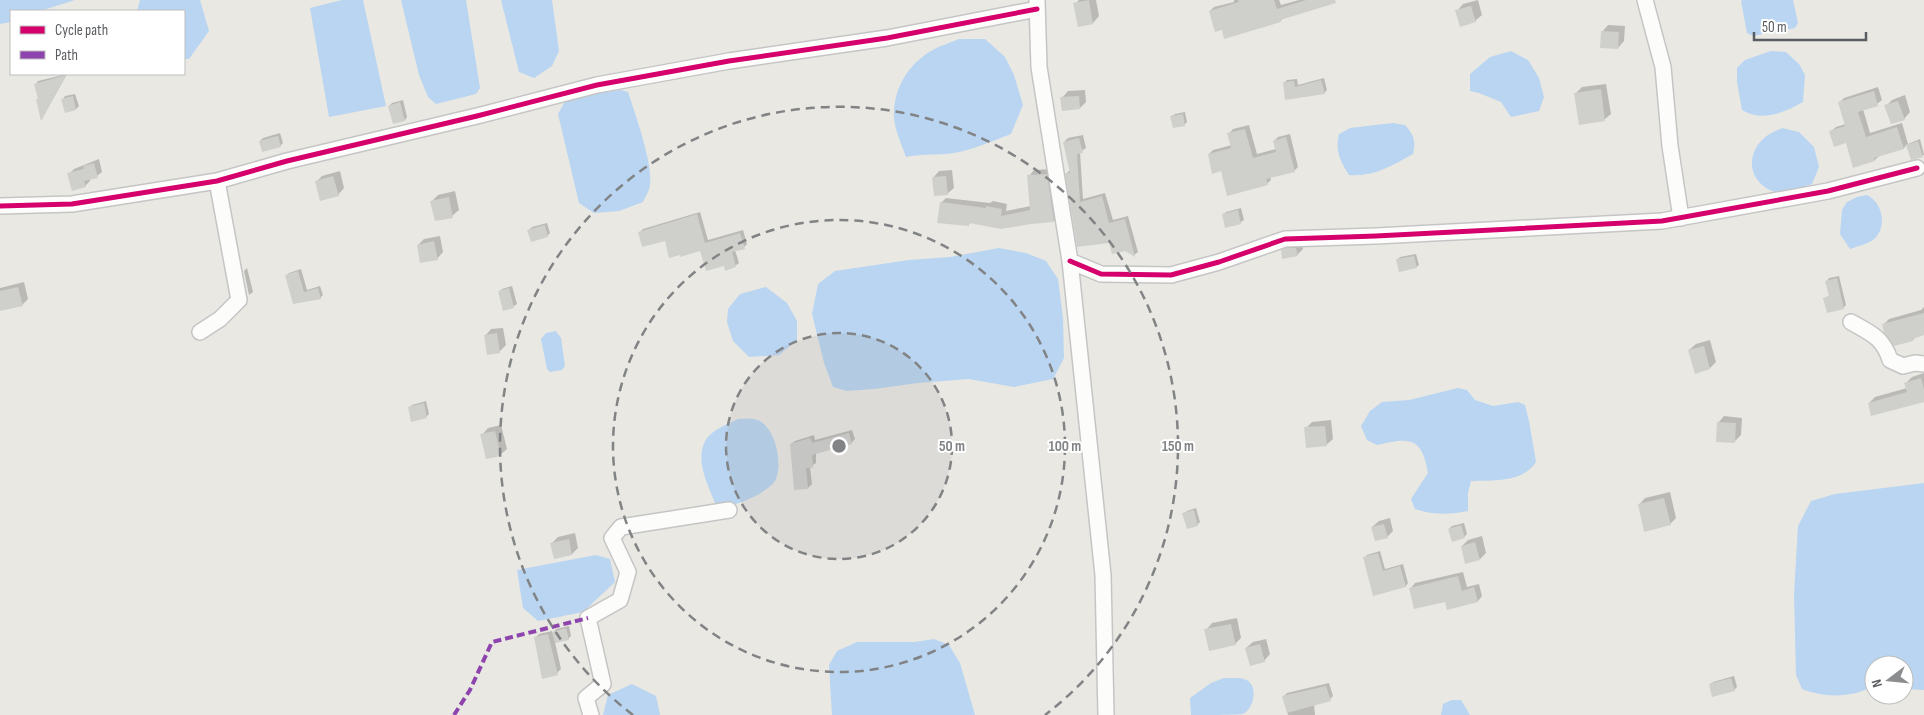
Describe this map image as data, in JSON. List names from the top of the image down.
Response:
{
  "legend": ["Cycle path", "Path"],
  "scale_bar": "50 m",
  "north": "left",
  "rings": ["50 m", "100 m", "150 m"]
}
